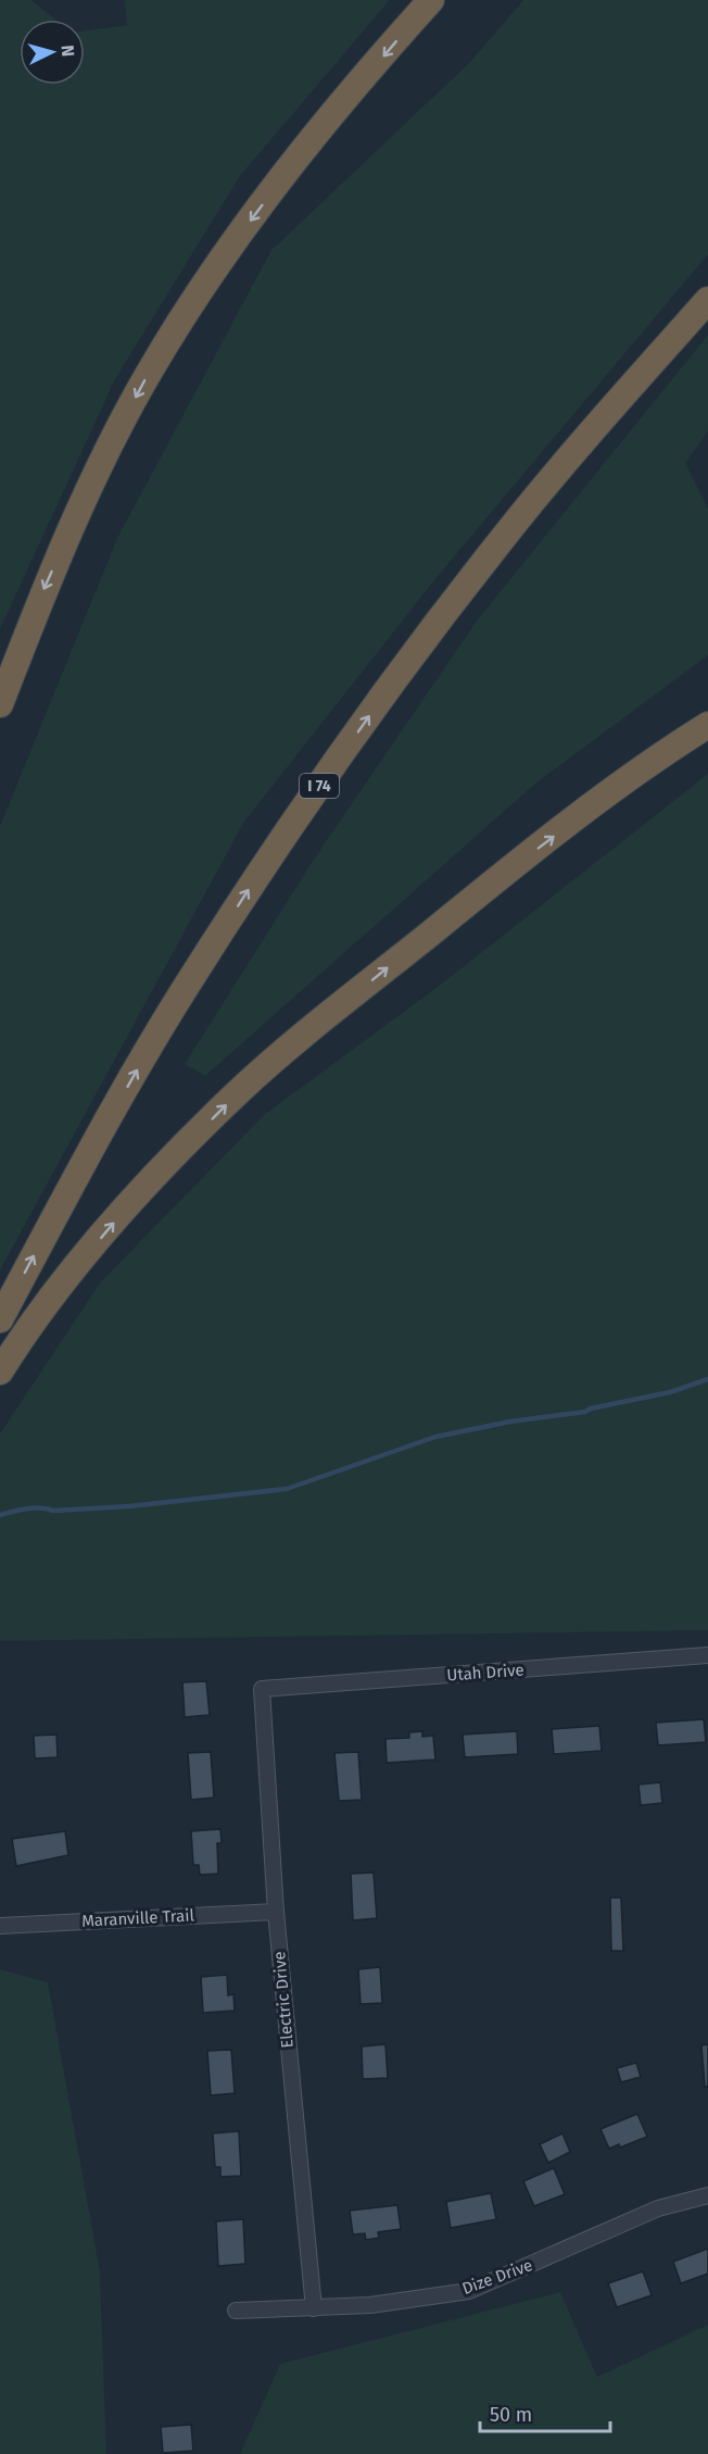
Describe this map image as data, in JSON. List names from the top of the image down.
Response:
{
  "streets": {
    "highway": ["I 74"],
    "street": [
      "Utah Drive",
      "Maranville Trail",
      "Electric Drive",
      "Dize Drive"
    ]
  },
  "crossings": [
    ["Utah Drive", "Electric Drive"],
    ["Maranville Trail", "Electric Drive"],
    ["Electric Drive", "Dize Drive"]
  ],
  "scale_bar": "50 m",
  "north": "right"
}
